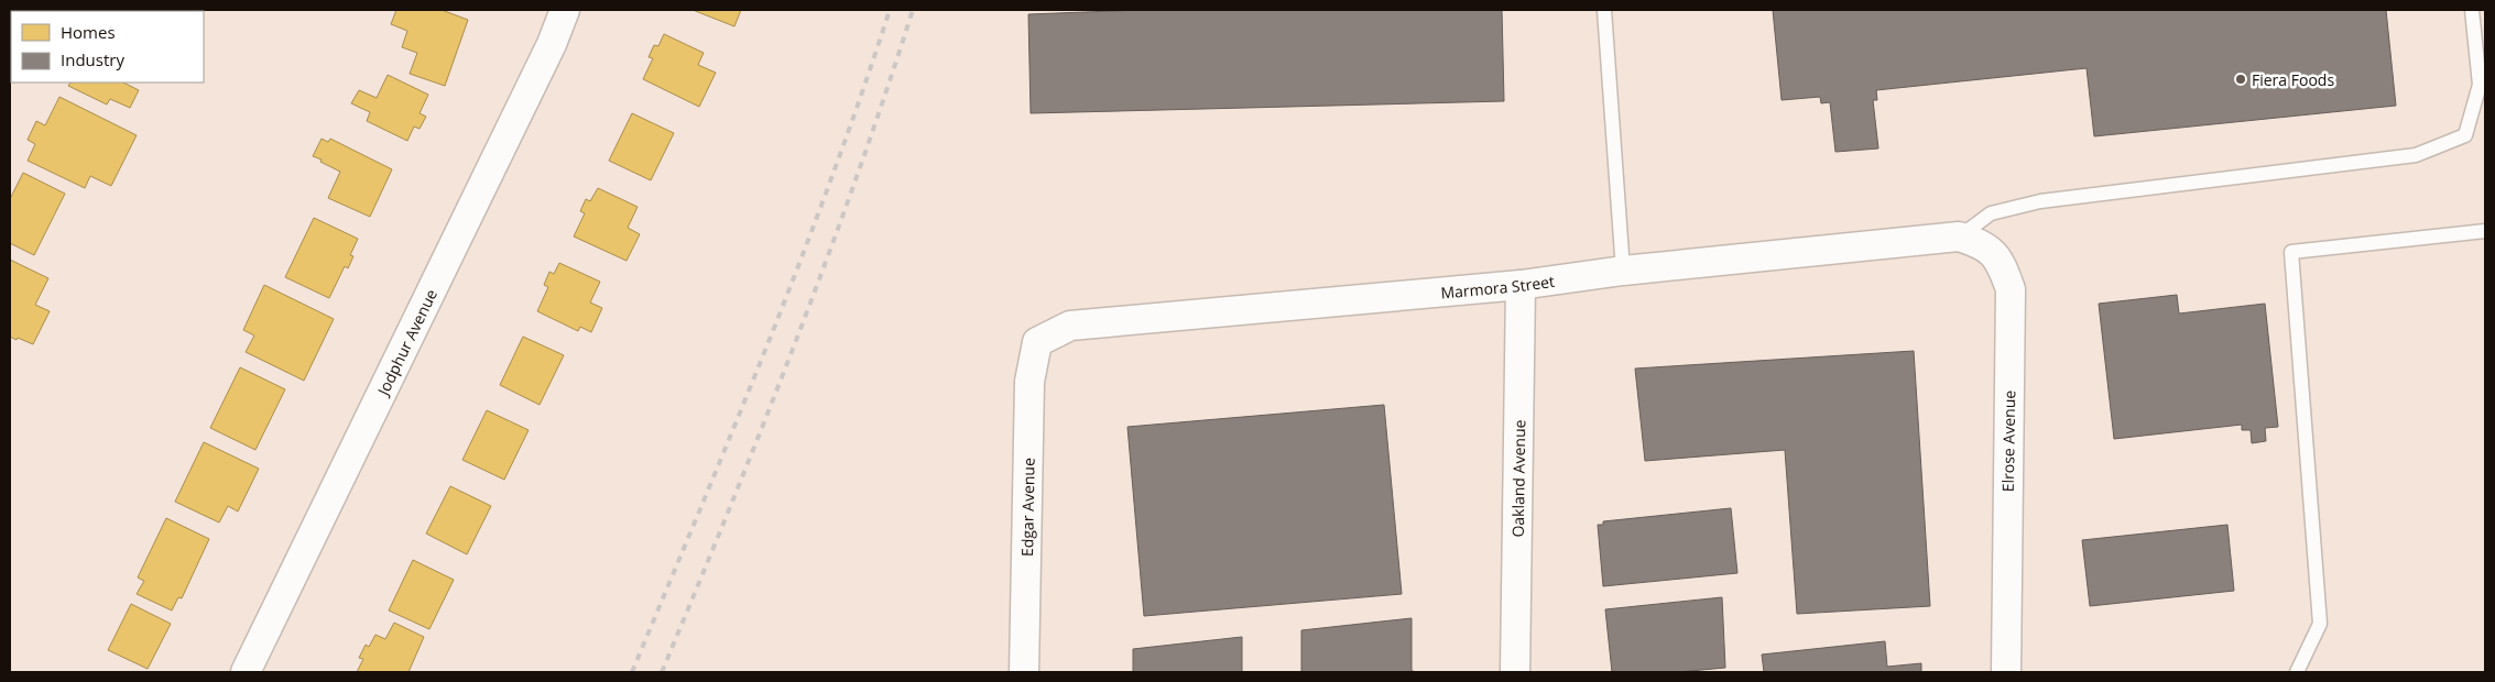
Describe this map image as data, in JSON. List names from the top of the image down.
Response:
{
  "streets": {
    "street": [
      "Marmora Street",
      "Jodphur Avenue",
      "Elrose Avenue",
      "Oakland Avenue",
      "Edgar Avenue"
    ]
  },
  "crossings": [
    ["Marmora Street", "Elrose Avenue"],
    ["Marmora Street", "Oakland Avenue"],
    ["Marmora Street", "Edgar Avenue"]
  ],
  "places": ["Fiera Foods"],
  "legend": ["Homes", "Industry"]
}
